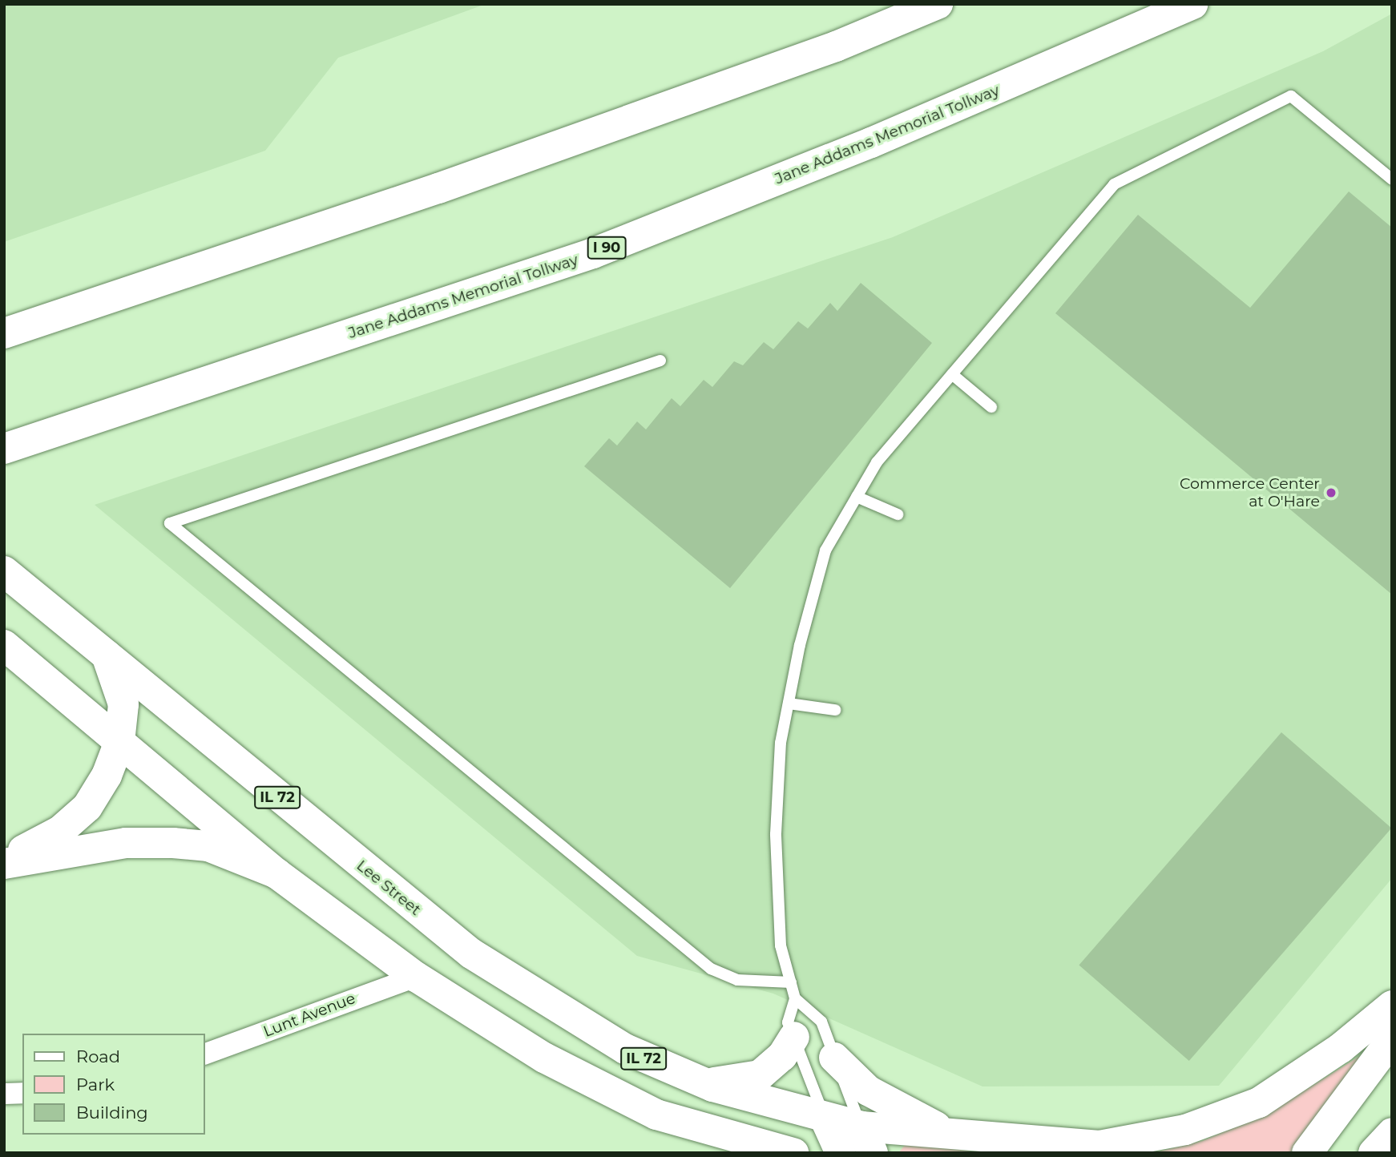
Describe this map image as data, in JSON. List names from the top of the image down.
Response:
{
  "streets": {
    "main road": [
      "Jane Addams Memorial Tollway",
      "I 90",
      "IL 72",
      "Lee Street"
    ],
    "street": ["Lunt Avenue"]
  },
  "crossings": [
    ["IL 72", "Lee Street"],
    ["IL 72", "Lunt Avenue"]
  ],
  "places": ["Commerce Center at O'Hare"],
  "legend": ["Road", "Park", "Building"]
}
